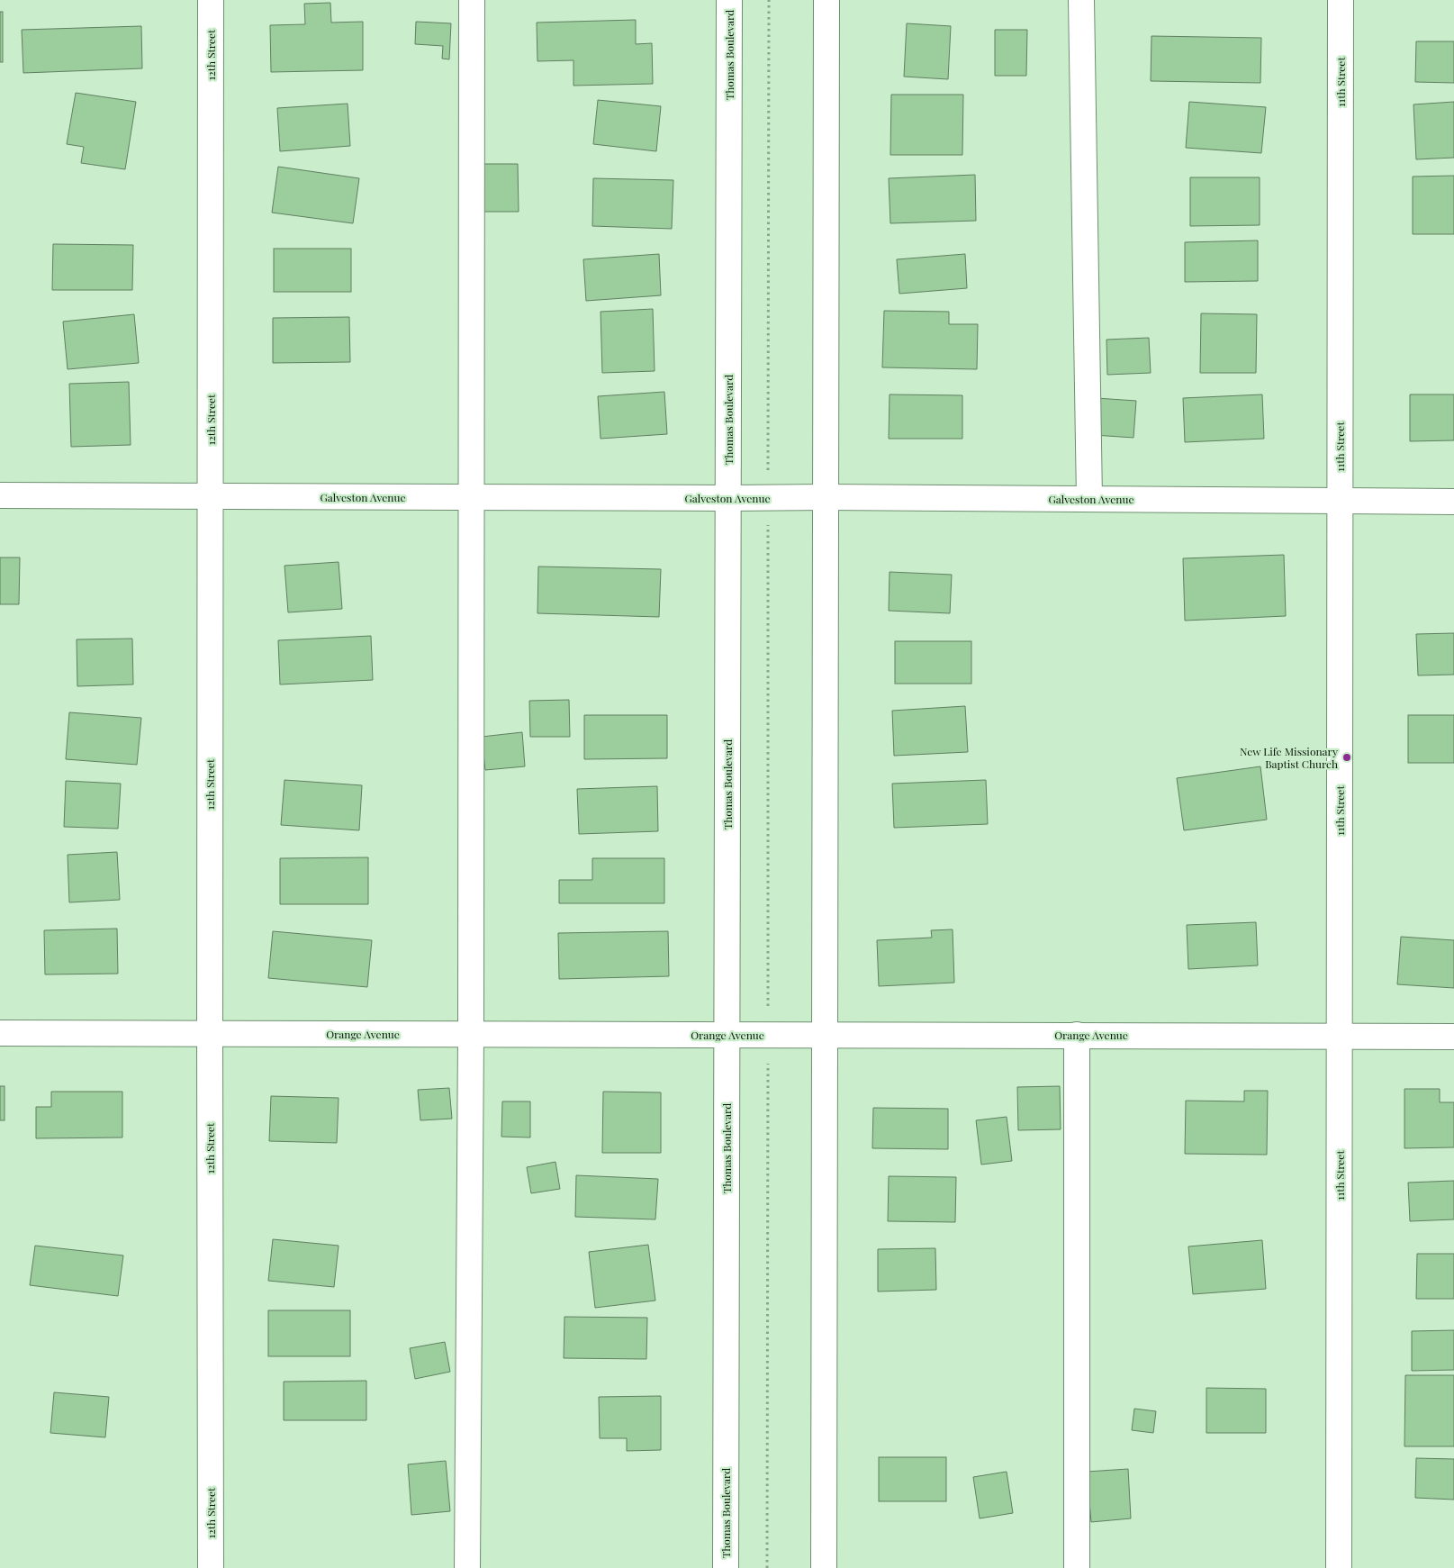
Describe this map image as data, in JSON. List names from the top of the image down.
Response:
{
  "streets": {
    "street": [
      "12th Street",
      "Thomas Boulevard",
      "11th Street",
      "Galveston Avenue",
      "Orange Avenue"
    ]
  },
  "crossings": [
    ["12th Street", "Galveston Avenue"],
    ["12th Street", "Orange Avenue"],
    ["Thomas Boulevard", "Galveston Avenue"],
    ["Thomas Boulevard", "Orange Avenue"],
    ["11th Street", "Galveston Avenue"],
    ["11th Street", "Orange Avenue"]
  ],
  "places": ["New Life Missionary Baptist Church"]
}
